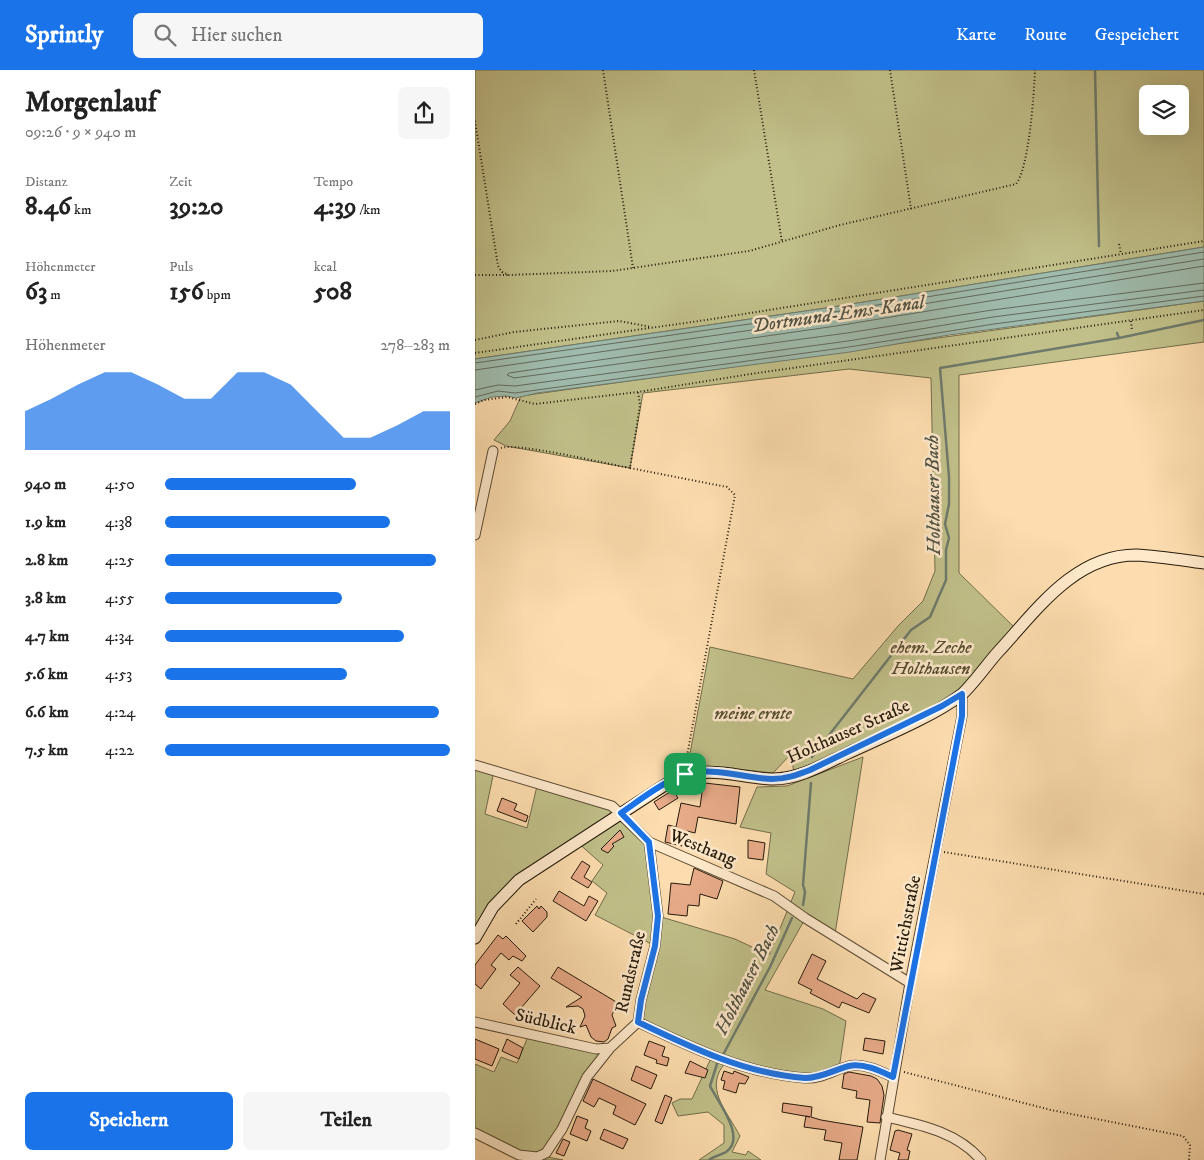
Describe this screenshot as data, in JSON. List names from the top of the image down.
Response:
{
  "streets": {
    "street": [
      "Holthauser Straße",
      "Westhang",
      "Wittichstraße",
      "Rundstraße",
      "Südblick"
    ]
  },
  "crossings": [
    ["Holthauser Straße", "Westhang"],
    ["Holthauser Straße", "Wittichstraße"],
    ["Westhang", "Wittichstraße"],
    ["Westhang", "Rundstraße"],
    ["Rundstraße", "Südblick"]
  ],
  "water": ["Dortmund-Ems-Kanal", "Holthauser Bach"],
  "parks": ["ehem. Zeche Holthausen", "meine ernte"],
  "page": {
    "header": "Sprintly",
    "search": "Hier suchen",
    "nav": ["Karte", "Route", "Gespeichert"],
    "heading": ["Morgenlauf", "09:26 · 9 × 940 m"],
    "stats": [
      ["Distanz", "8.46 km"],
      ["Zeit", "39:20"],
      ["Tempo", "4:39 /km"],
      ["Höhenmeter", "63 m"],
      ["Puls", "156 bpm"],
      ["kcal", "508"]
    ],
    "chart": ["Höhenmeter", "278–283 m"],
    "list": [
      {
        "name": "940 m",
        "note": "4:50"
      },
      {
        "name": "1.9 km",
        "note": "4:38"
      },
      {
        "name": "2.8 km",
        "note": "4:25"
      },
      {
        "name": "3.8 km",
        "note": "4:55"
      },
      {
        "name": "4.7 km",
        "note": "4:34"
      },
      {
        "name": "5.6 km",
        "note": "4:53"
      },
      {
        "name": "6.6 km",
        "note": "4:24"
      },
      {
        "name": "7.5 km",
        "note": "4:22"
      }
    ],
    "buttons": ["Speichern", "Teilen"]
  }
}
